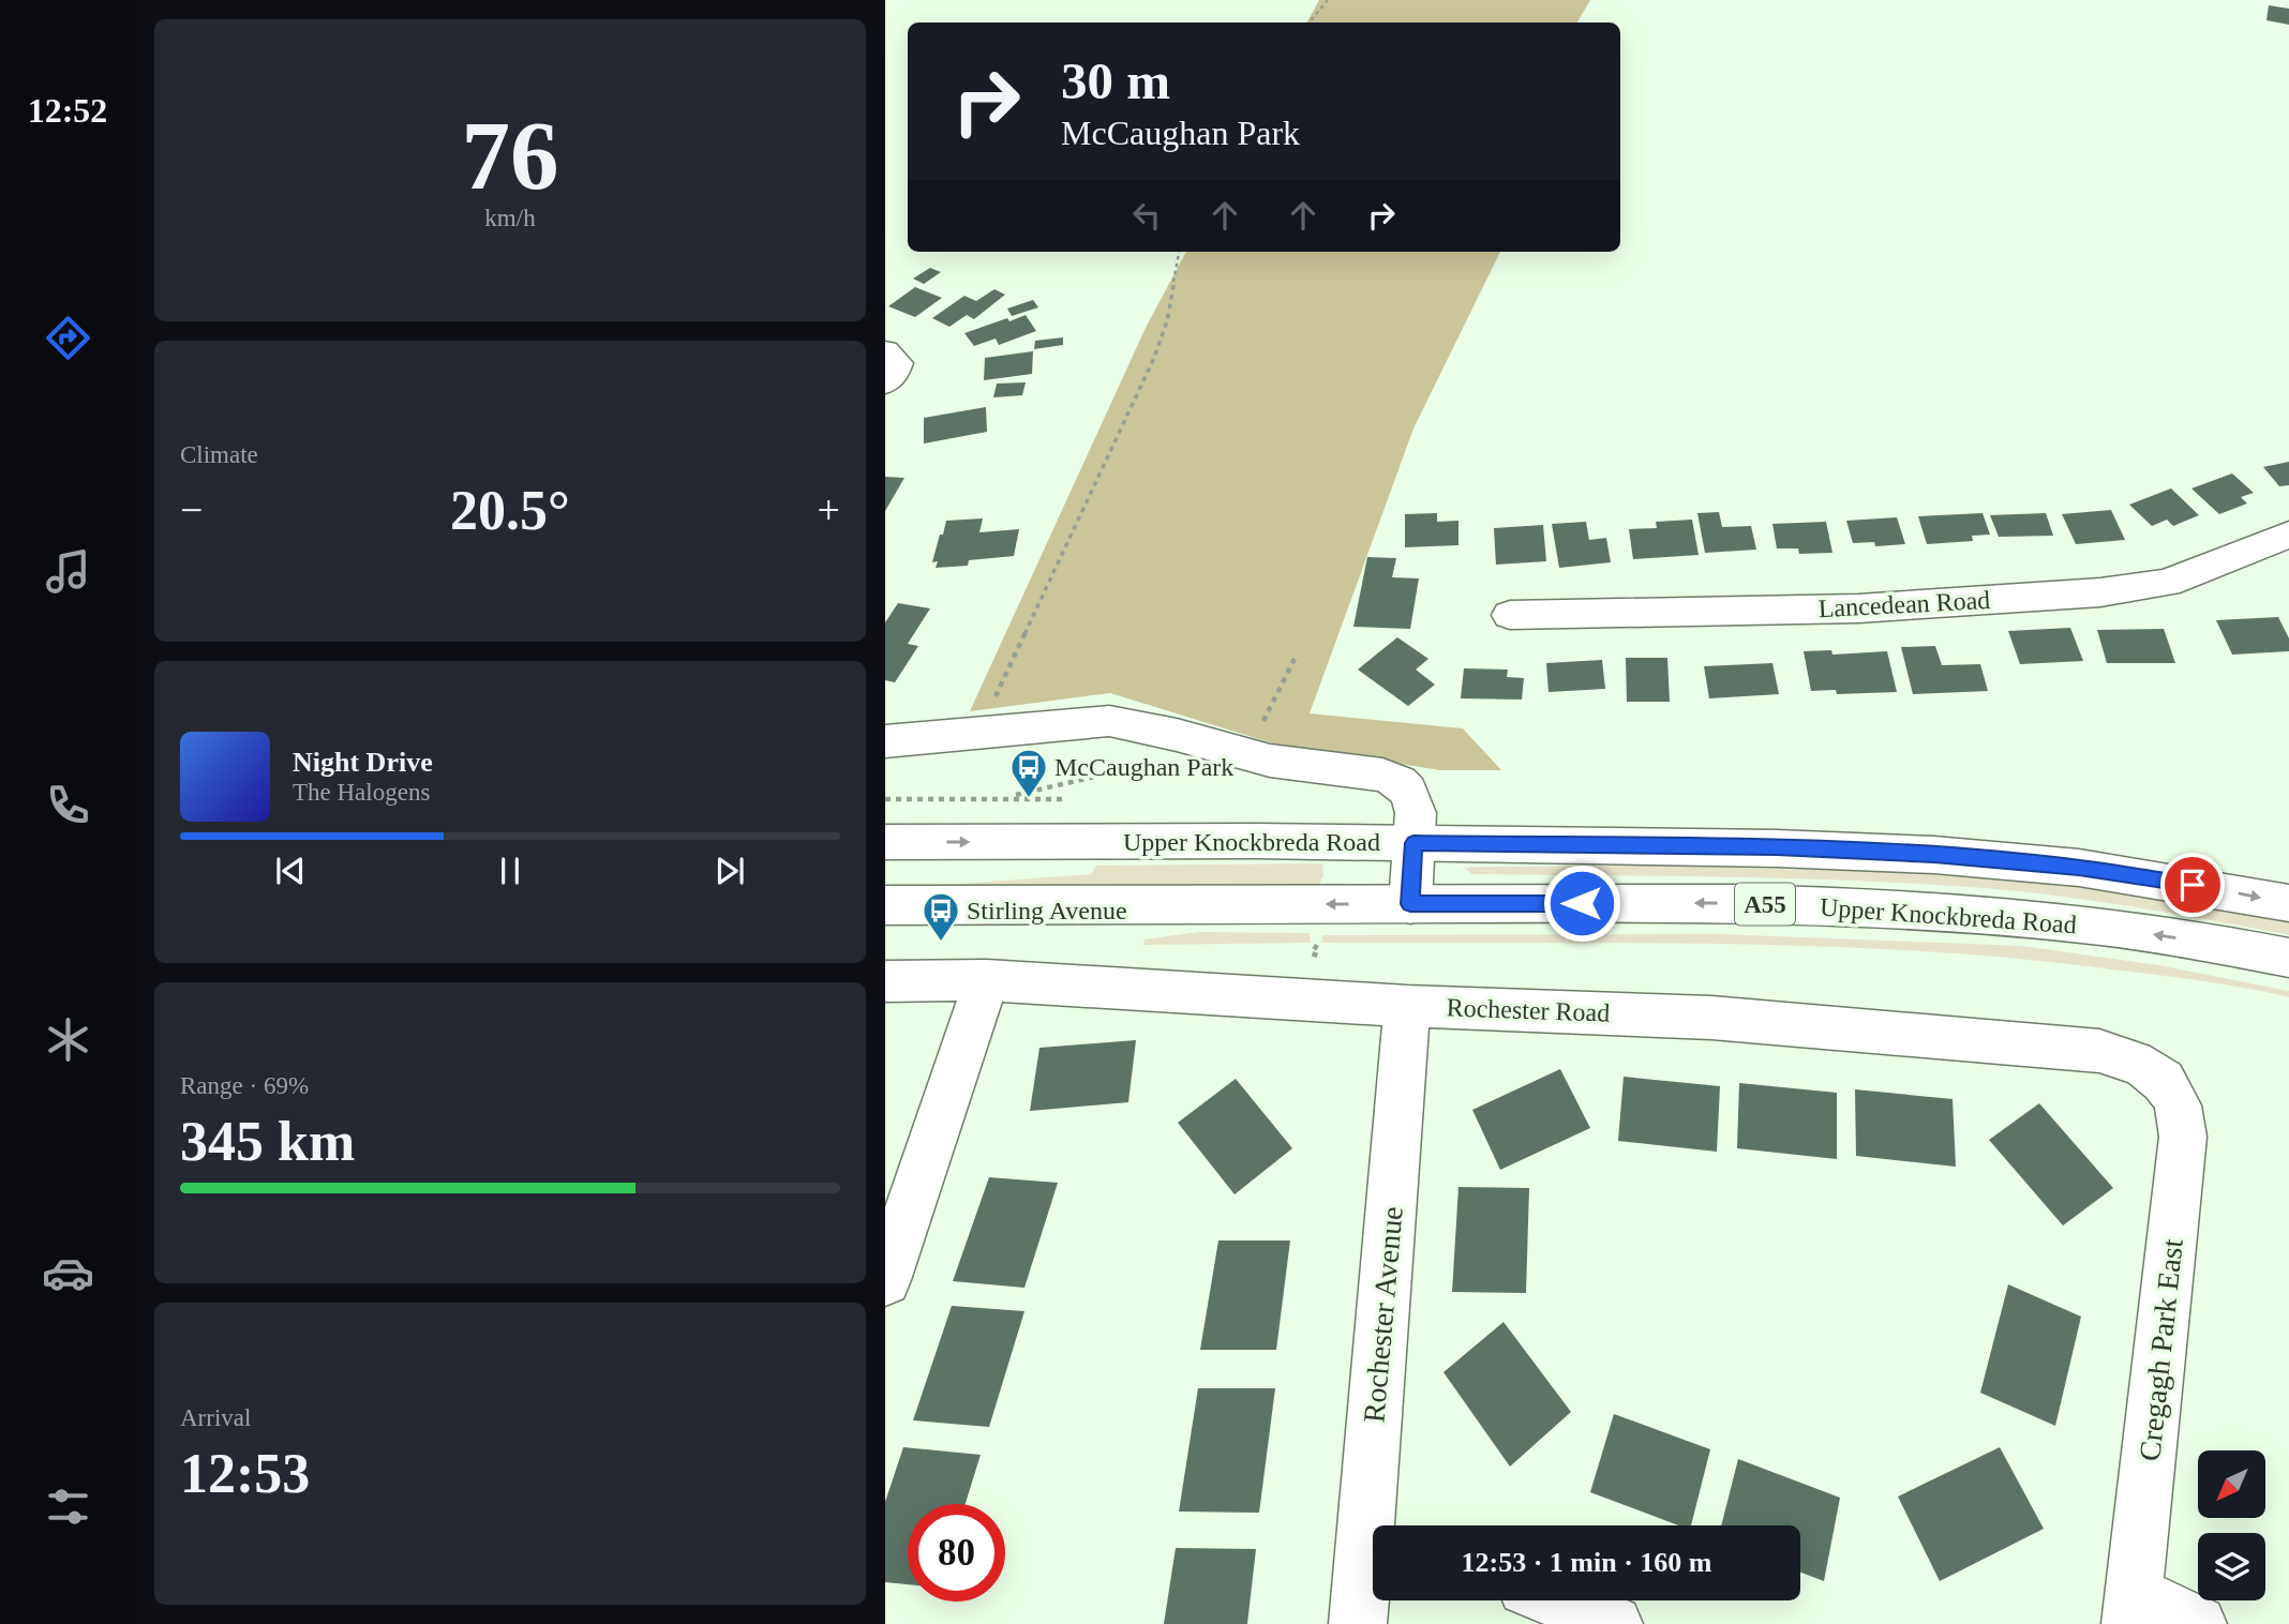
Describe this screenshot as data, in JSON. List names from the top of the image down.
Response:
{
  "streets": {
    "main road": [
      "Lancedean Road",
      "Upper Knockbreda Road",
      "A55",
      "Rochester Road",
      "Rochester Avenue",
      "Cregagh Park East"
    ]
  },
  "crossings": [
    ["Rochester Road", "Rochester Avenue"],
    ["Rochester Road", "Cregagh Park East"]
  ],
  "places": {
    "bus stop": ["McCaughan Park", "Stirling Avenue"]
  },
  "north": "bottom left",
  "page": {
    "tabs": "12:52",
    "tile": [
      ["76", "km/h"],
      "Climate",
      ["Range · 69%", "345 km"],
      ["Arrival", "12:53"]
    ],
    "turn": ["30 m", "McCaughan Park"],
    "heat": ["−", "20.5°", "+"],
    "song": ["Night Drive", "The Halogens"],
    "limit": "80",
    "trip": "12:53 · 1 min · 160 m"
  }
}
